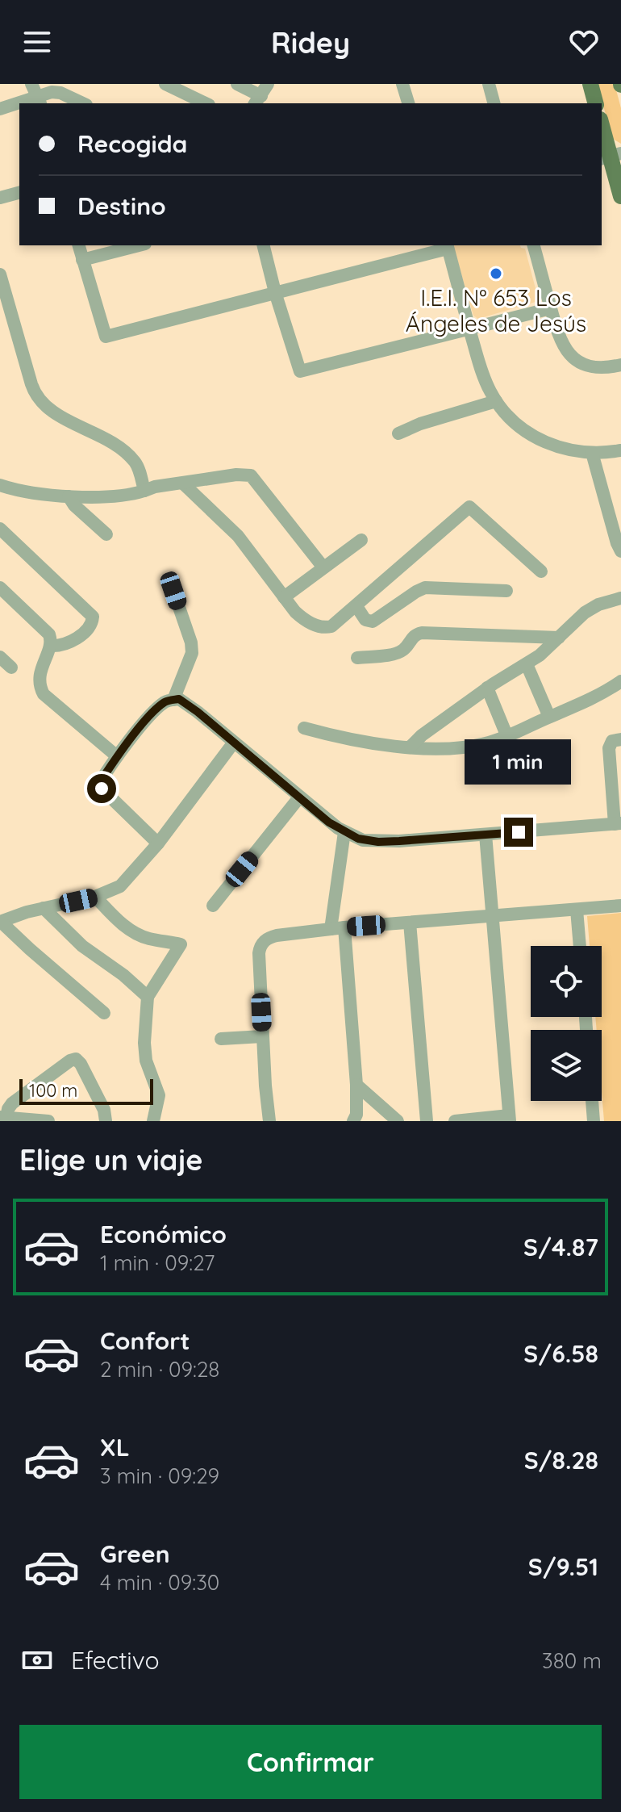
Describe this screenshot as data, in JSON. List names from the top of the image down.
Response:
{
  "places": ["I.E.I. N° 653 Los Ángeles de Jesús"],
  "scale_bar": "100 m",
  "page": {
    "header": "Ridey",
    "banner": ["Recogida", "Destino"],
    "bubble": "1 min",
    "scale": "100 m",
    "heading": "Elige un viaje",
    "list": [
      {
        "name": "Económico",
        "note": "1 min · 09:27",
        "value": "S/4.87"
      },
      {
        "name": "Confort",
        "note": "2 min · 09:28",
        "value": "S/6.58"
      },
      {
        "name": "XL",
        "note": "3 min · 09:29",
        "value": "S/8.28"
      },
      {
        "name": "Green",
        "note": "4 min · 09:30",
        "value": "S/9.51"
      }
    ],
    "pay": ["Efectivo", "380 m"],
    "buttons": "Confirmar"
  }
}
